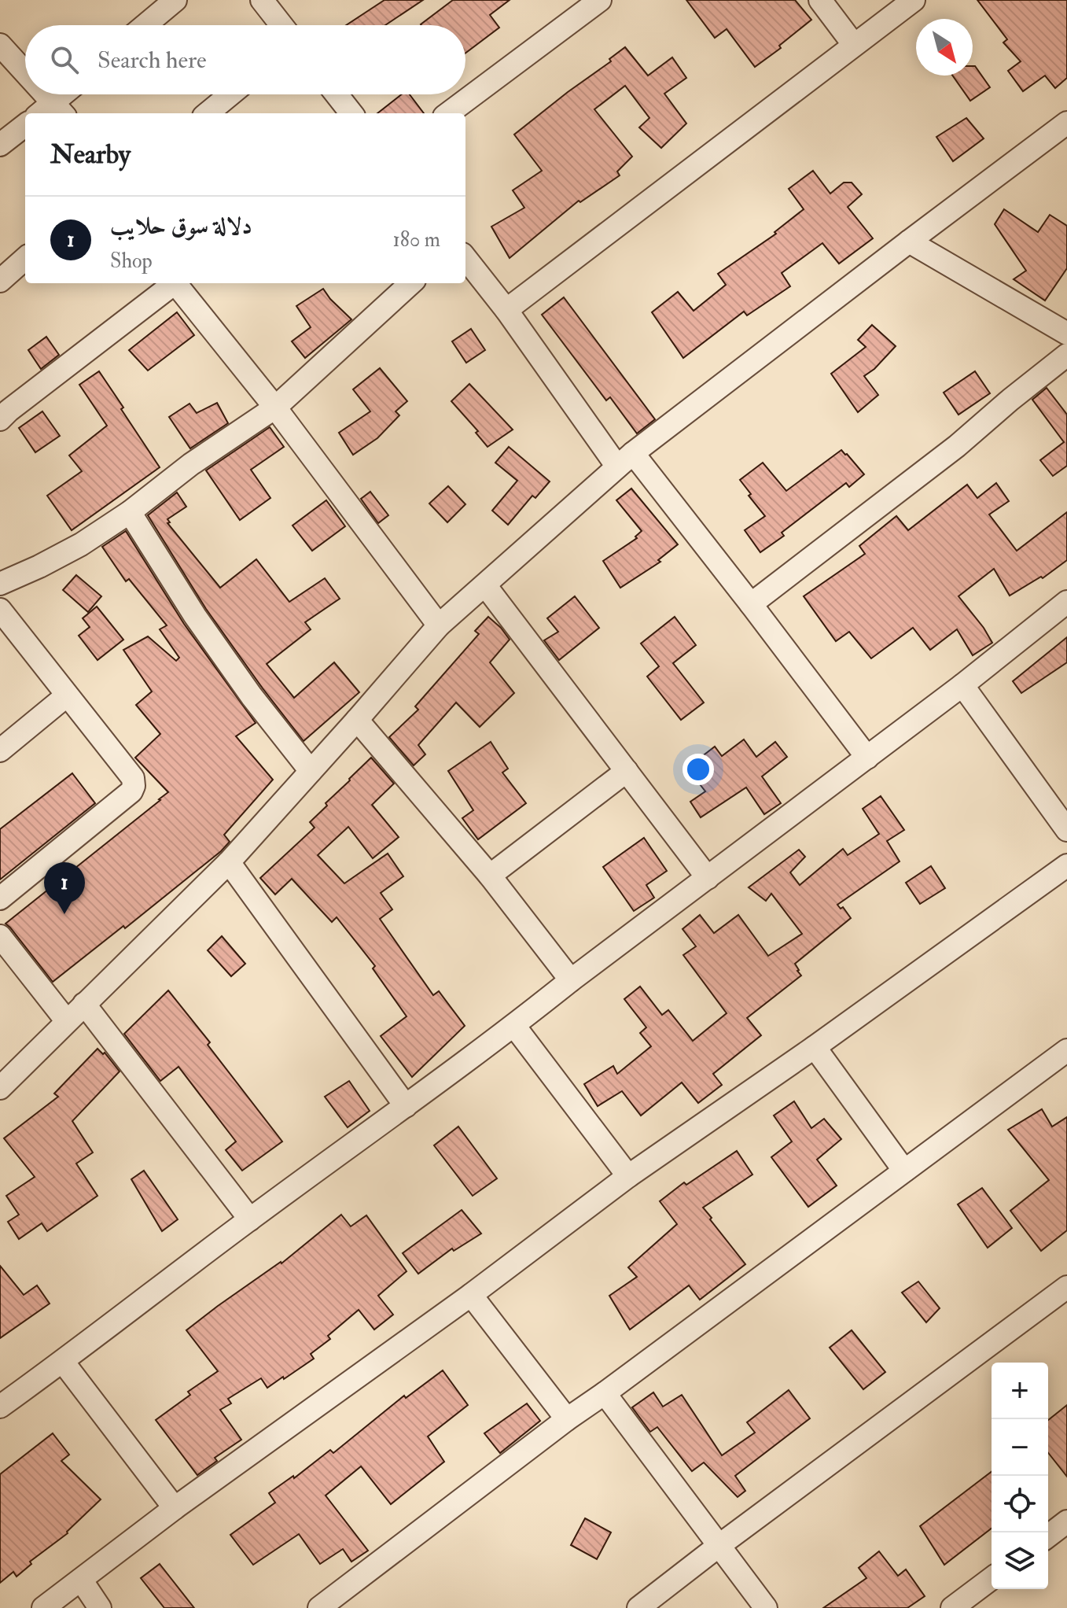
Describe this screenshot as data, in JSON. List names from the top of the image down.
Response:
{
  "north": "bottom right",
  "page": {
    "search": "Search here",
    "heading": "Nearby",
    "list": [
      {
        "mark": "1",
        "name": "دلالة سوق حلايب",
        "note": "Shop",
        "value": "180 m"
      }
    ],
    "pins": "1",
    "map_buttons": ["+", "−"]
  }
}
